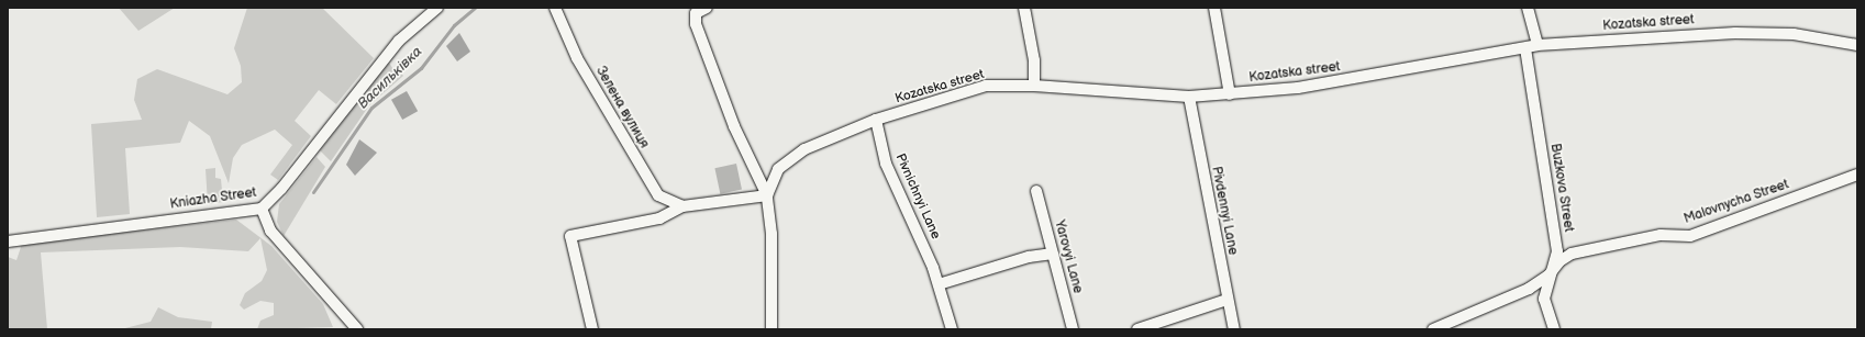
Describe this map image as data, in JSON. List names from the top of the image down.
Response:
{
  "streets": {
    "street": [
      "Kozatska street",
      "Зелена вулиця",
      "Buzkova Street",
      "Pivnichnyi Lane",
      "Kniazha Street",
      "Malovnycha Street",
      "Pivdennyi Lane",
      "Yarovyi Lane"
    ]
  },
  "crossings": [
    ["Kozatska street", "Buzkova Street"],
    ["Kozatska street", "Pivnichnyi Lane"],
    ["Kozatska street", "Pivdennyi Lane"],
    ["Buzkova Street", "Malovnycha Street"]
  ],
  "water": ["Васильківка"]
}
